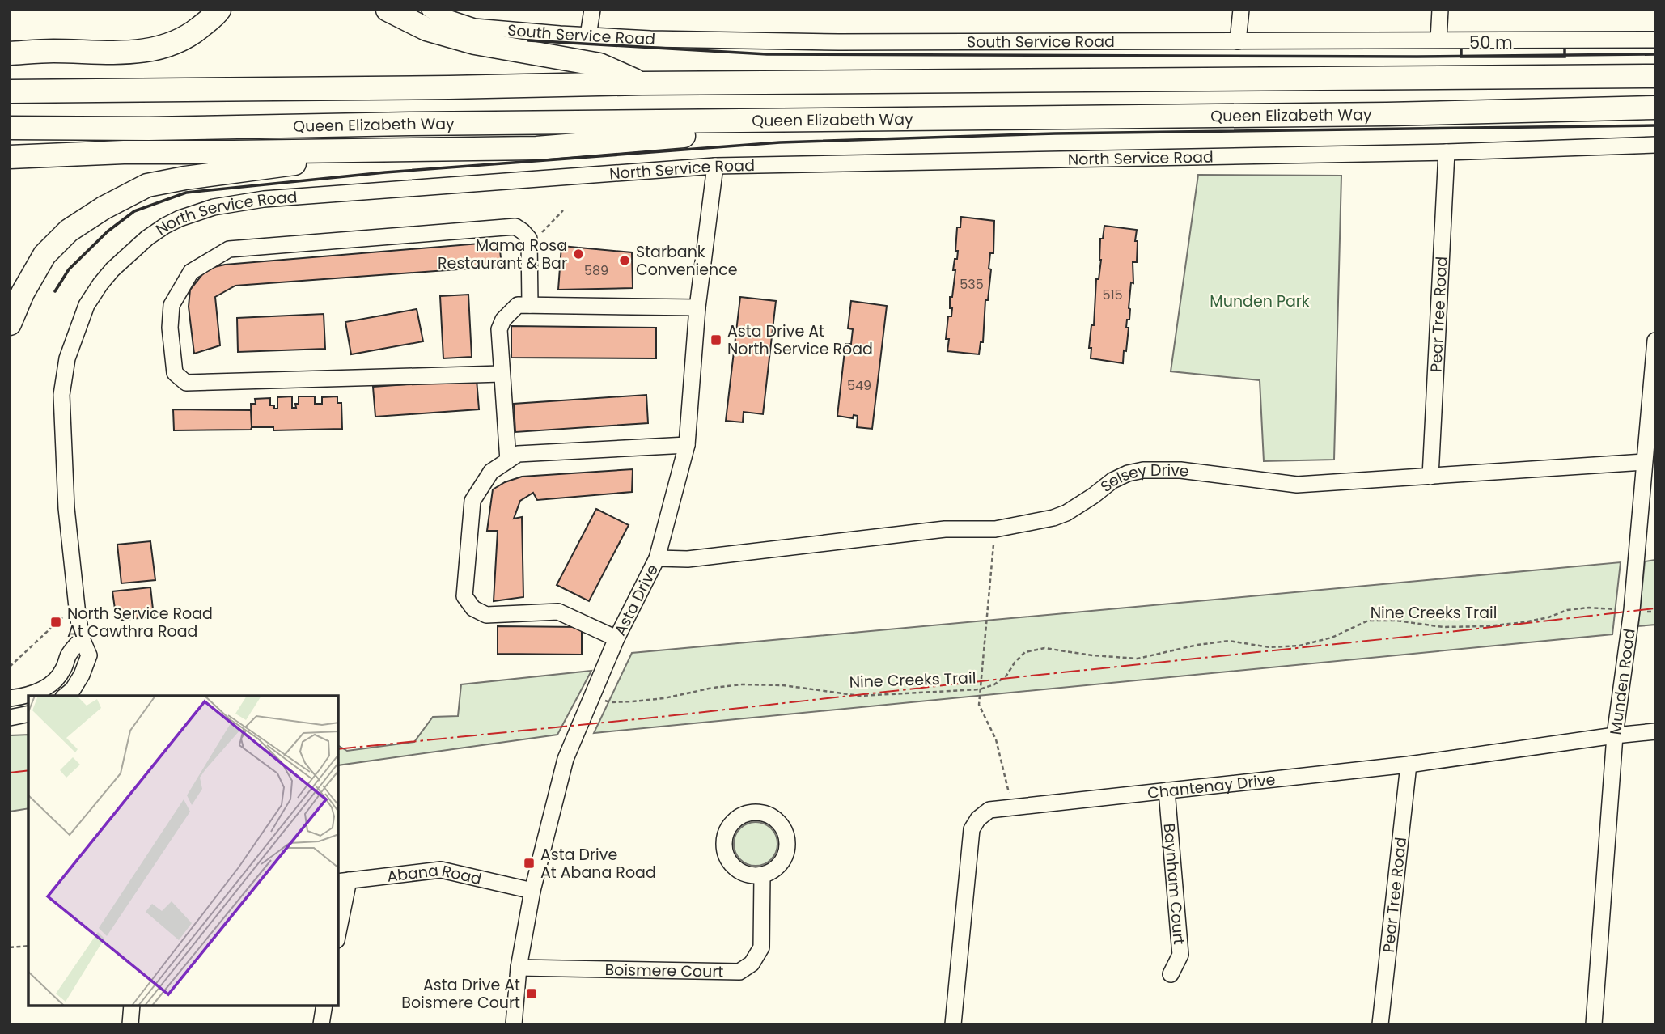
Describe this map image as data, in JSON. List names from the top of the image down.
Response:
{
  "streets": {
    "highway": ["Queen Elizabeth Way"],
    "street": [
      "South Service Road",
      "North Service Road",
      "Pear Tree Road",
      "Selsey Drive",
      "Asta Drive",
      "Munden Road",
      "Chantenay Drive",
      "Abana Road",
      "Baynham Court",
      "Boismere Court"
    ],
    "path": ["Nine Creeks Trail"]
  },
  "crossings": [
    ["North Service Road", "Pear Tree Road"],
    ["North Service Road", "Asta Drive"],
    ["Pear Tree Road", "Selsey Drive"],
    ["Pear Tree Road", "Chantenay Drive"],
    ["Selsey Drive", "Asta Drive"],
    ["Selsey Drive", "Munden Road"],
    ["Asta Drive", "Nine Creeks Trail"],
    ["Asta Drive", "Abana Road"],
    ["Asta Drive", "Boismere Court"],
    ["Munden Road", "Chantenay Drive"],
    ["Chantenay Drive", "Baynham Court"]
  ],
  "parks": ["Munden Park"],
  "places": {
    "other": ["Mama Rosa Restaurant & Bar", "Starbank Convenience"],
    "transit": [
      "Asta Drive At North Service Road",
      "North Service Road At Cawthra Road",
      "Asta Drive At Abana Road",
      "Asta Drive At Boismere Court"
    ]
  },
  "house_numbers": [
    "589",
    "535",
    "515",
    "549"
  ],
  "scale_bar": "50 m"
}
